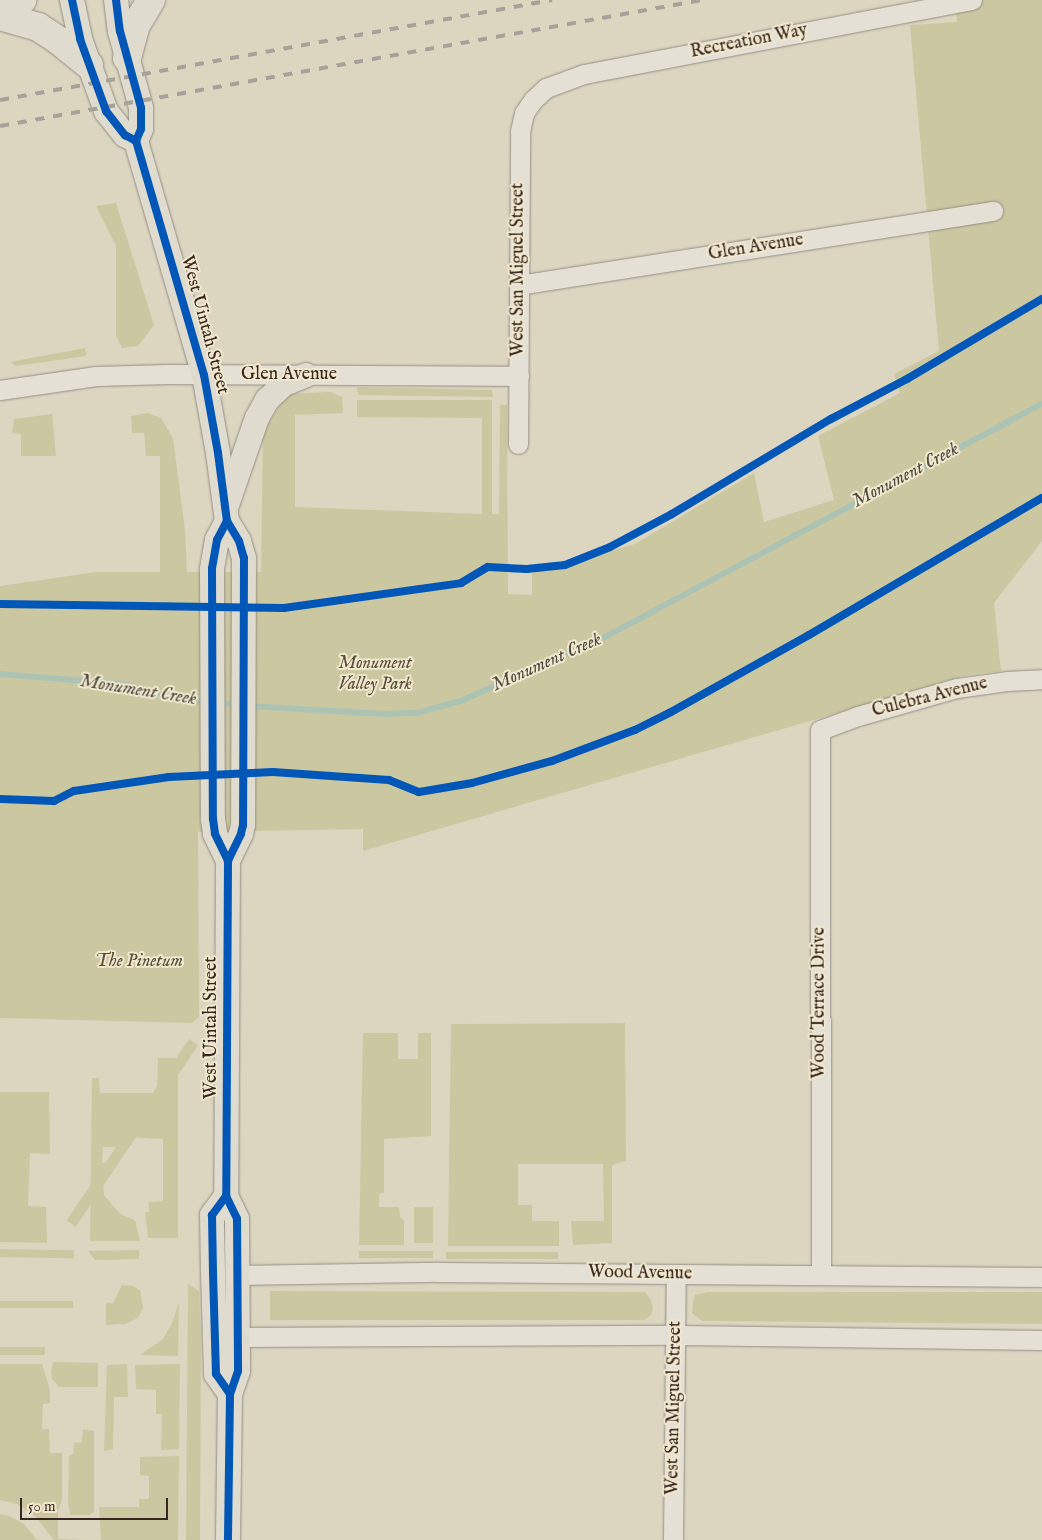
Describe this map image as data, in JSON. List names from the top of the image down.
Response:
{
  "streets": {
    "main road": ["West Uintah Street"],
    "street": [
      "Recreation Way",
      "Glen Avenue",
      "West San Miguel Street",
      "Culebra Avenue",
      "Wood Terrace Drive",
      "Wood Avenue"
    ]
  },
  "crossings": [
    ["Recreation Way", "West San Miguel Street"],
    ["Glen Avenue", "West San Miguel Street"],
    ["Glen Avenue", "West Uintah Street"],
    ["West San Miguel Street", "Wood Avenue"],
    ["West Uintah Street", "Wood Avenue"],
    ["Culebra Avenue", "Wood Terrace Drive"],
    ["Wood Terrace Drive", "Wood Avenue"]
  ],
  "water": ["Monument Creek"],
  "parks": ["Monument Valley Park", "The Pinetum"],
  "scale_bar": "50 m"
}
